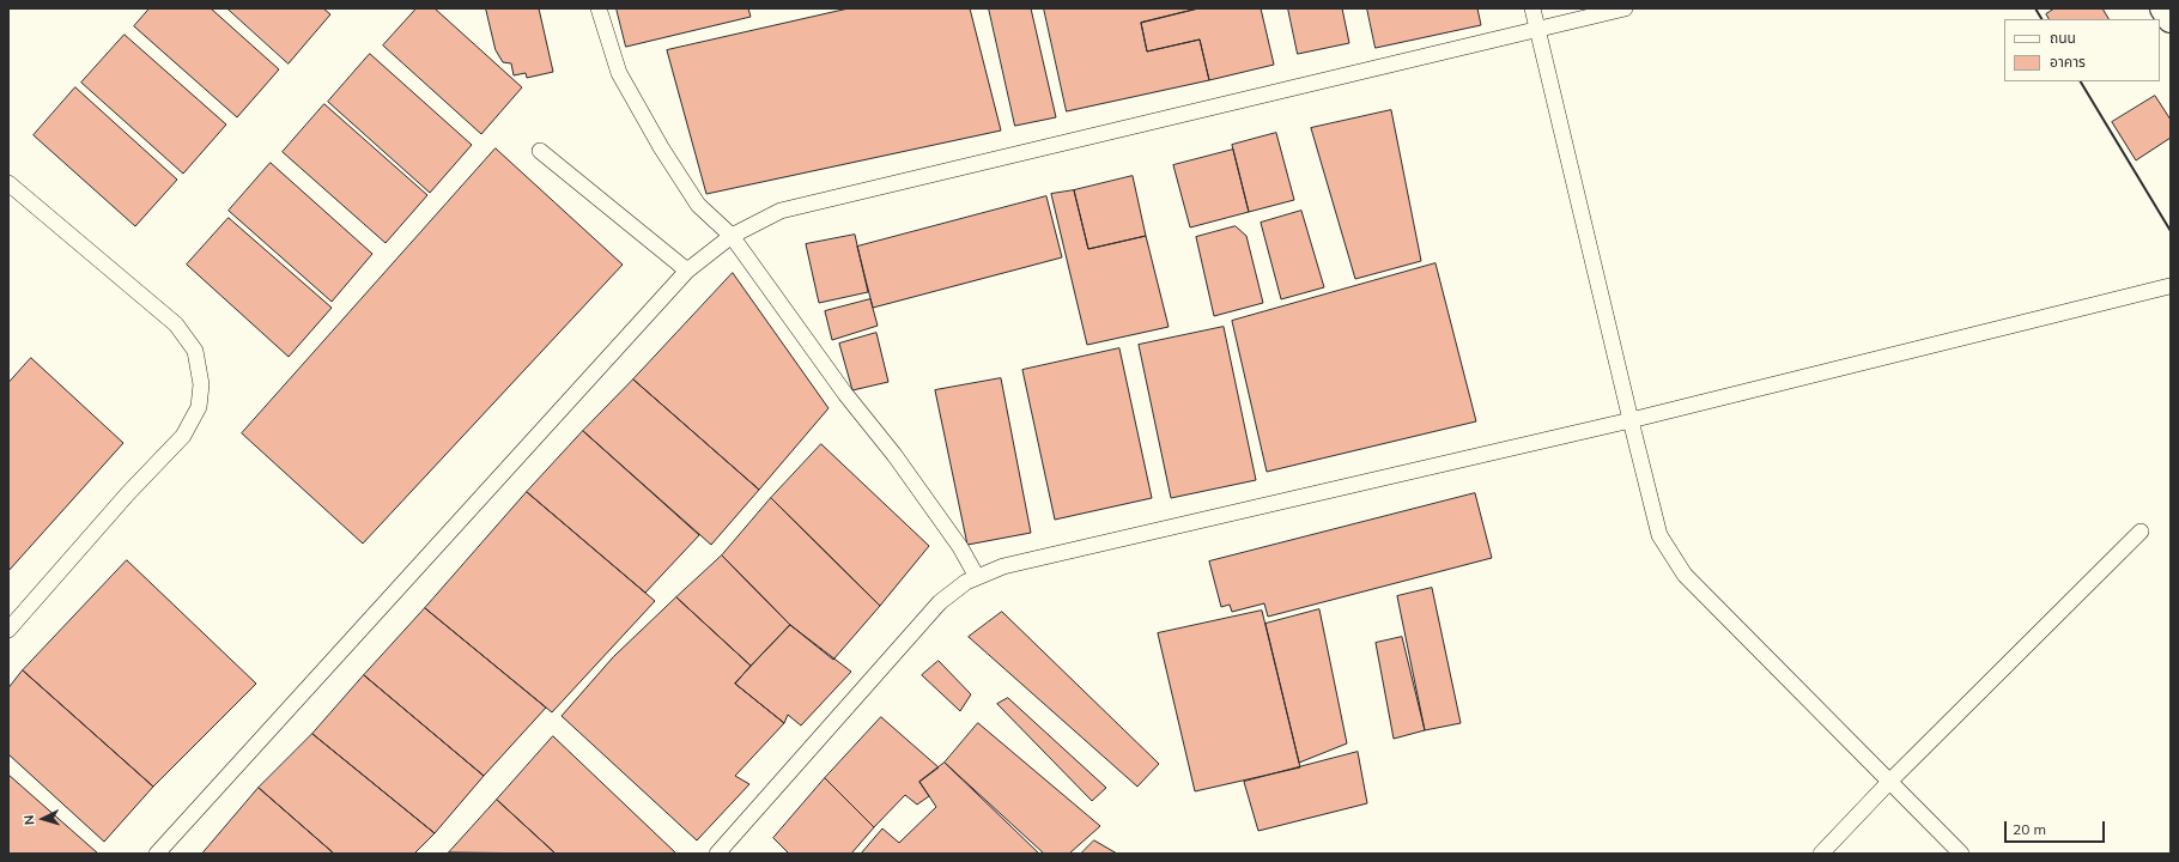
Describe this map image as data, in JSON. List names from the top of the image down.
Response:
{
  "legend": ["ถนน", "อาคาร"],
  "scale_bar": "20 m",
  "north": "left"
}
